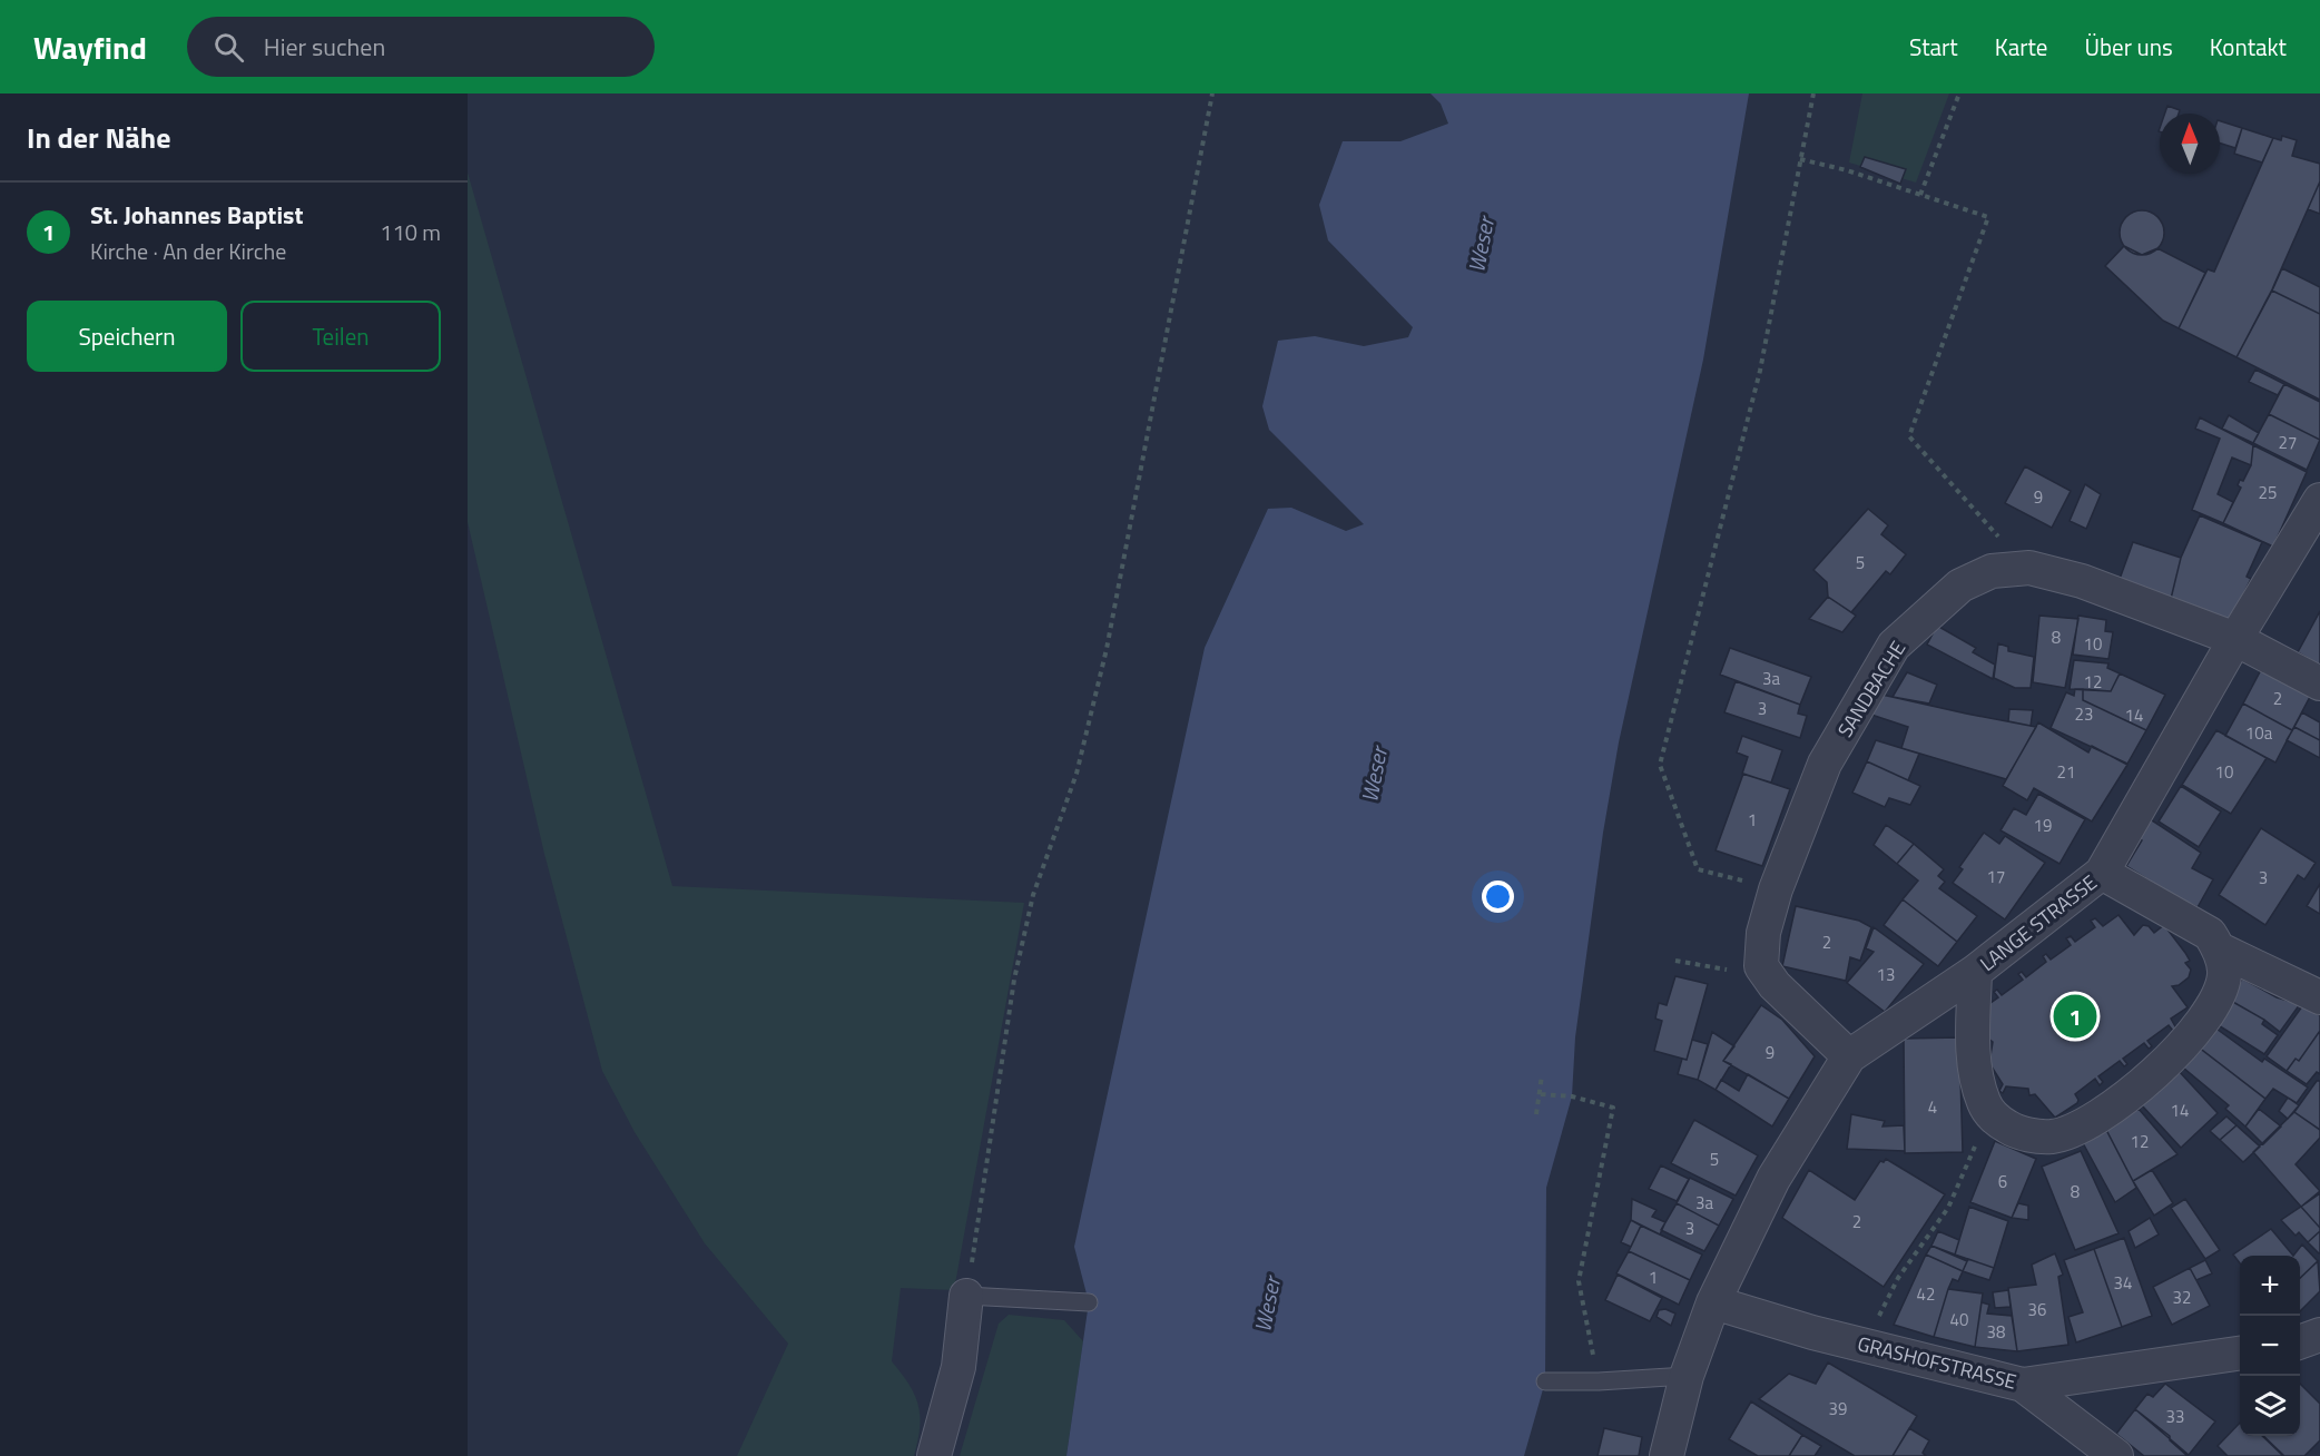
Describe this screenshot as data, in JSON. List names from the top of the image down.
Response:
{
  "streets": {
    "street": ["SANDBACHE", "LANGE STRASSE", "GRASHOFSTRASSE"]
  },
  "crossings": [
    ["SANDBACHE", "LANGE STRASSE"],
    ["LANGE STRASSE", "GRASHOFSTRASSE"]
  ],
  "water": ["Weser"],
  "house_numbers": [
    "27",
    "25",
    "9",
    "5",
    "8",
    "10",
    "3a",
    "12",
    "2",
    "3",
    "23",
    "14",
    "10a",
    "21",
    "10",
    "1",
    "19",
    "17",
    "3",
    "2",
    "13",
    "9",
    "4",
    "14",
    "12",
    "5",
    "6",
    "8",
    "3a",
    "2",
    "3",
    "1",
    "34",
    "42",
    "32",
    "36",
    "40",
    "38",
    "39",
    "33"
  ],
  "north": "top",
  "page": {
    "header": "Wayfind",
    "search": "Hier suchen",
    "nav": [
      "Start",
      "Karte",
      "Über uns",
      "Kontakt"
    ],
    "heading": "In der Nähe",
    "list": [
      {
        "mark": "1",
        "name": "St. Johannes Baptist",
        "note": "Kirche · An der Kirche",
        "value": "110 m"
      }
    ],
    "buttons": ["Speichern", "Teilen"],
    "pins": "1",
    "map_buttons": ["+", "−"]
  }
}
